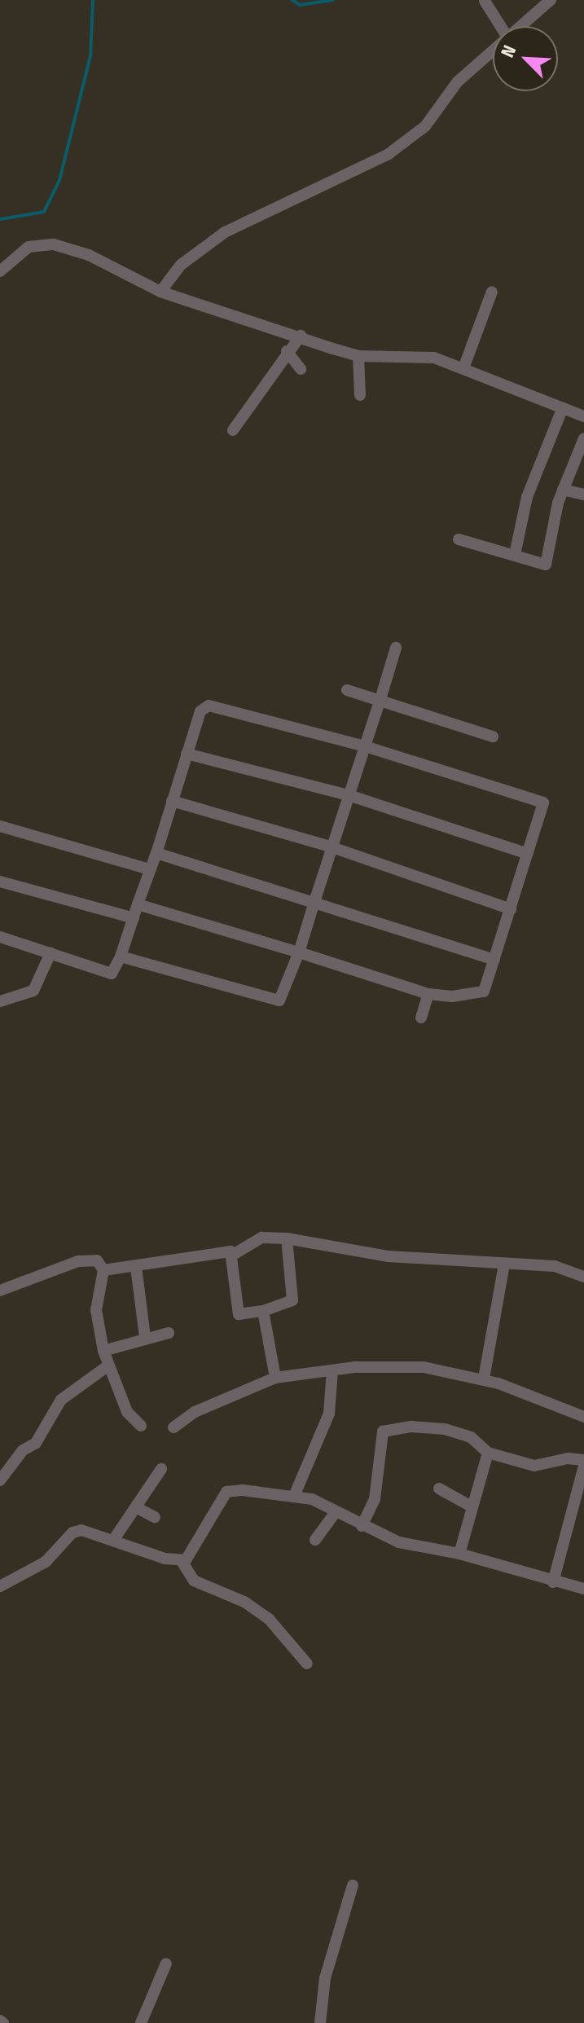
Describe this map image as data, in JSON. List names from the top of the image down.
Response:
{
  "north": "top left"
}
